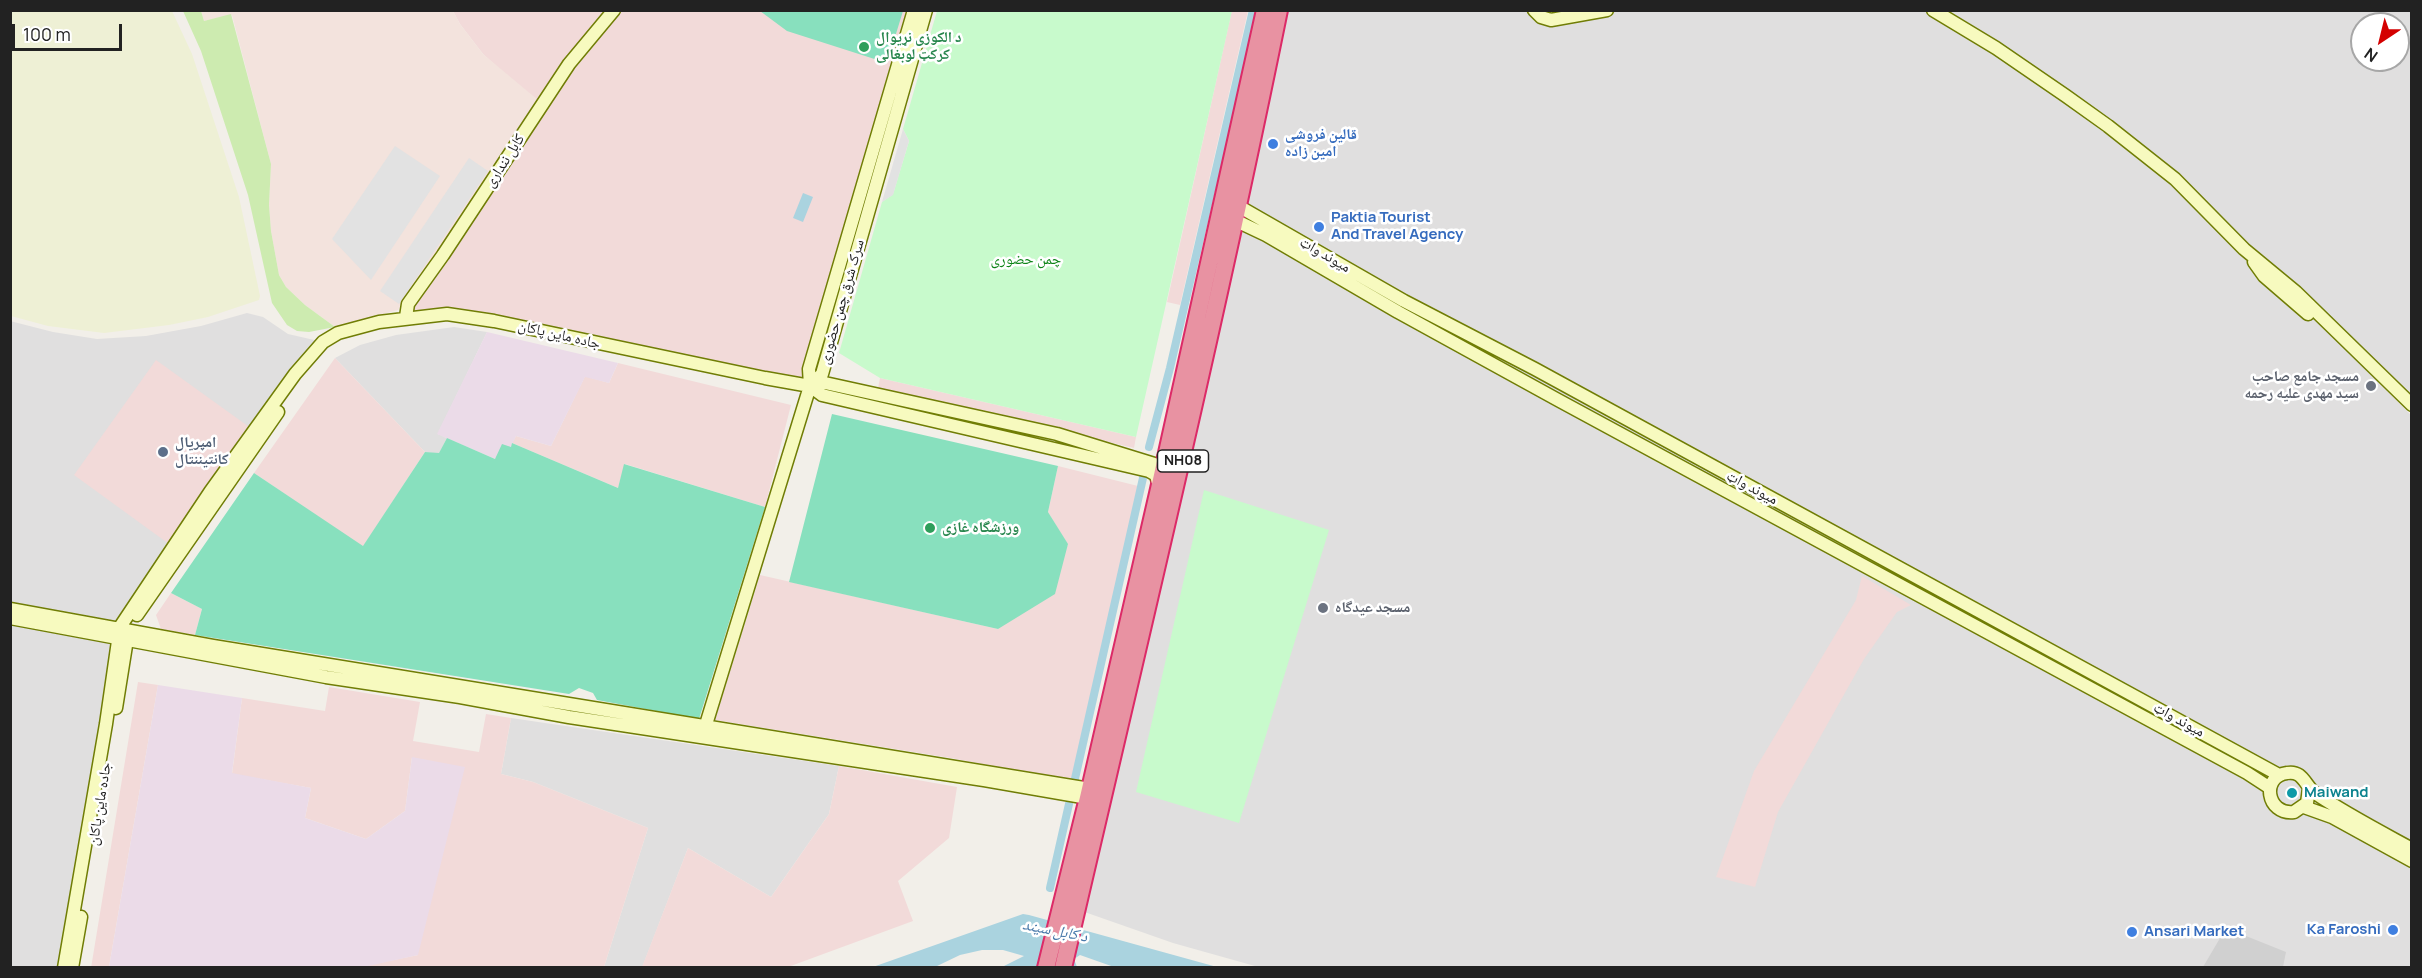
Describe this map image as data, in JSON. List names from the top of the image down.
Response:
{
  "streets": {
    "highway": ["NH08"],
    "main road": [
      "کابل ننداری",
      "میوند واټ",
      "سرک شرق چمن حضوری",
      "جاده ماین پاکان"
    ]
  },
  "crossings": [
    ["کابل ننداری", "جاده ماین پاکان"],
    ["میوند واټ", "NH08"],
    ["سرک شرق چمن حضوری", "جاده ماین پاکان"]
  ],
  "water": ["د کابل سيند"],
  "parks": ["چمن حضوری"],
  "places": [
    "د الکوزی نړیوال کرکټ لوبغالی",
    "قالین فروشی امین زاده",
    "Paktia Tourist And Travel Agency",
    "مسجد جامع صاحب سید مهدی علیه رحمه",
    "امپریال کانتیننتال",
    "ورزشگاه غازی",
    "مسجد عیدگاه",
    "Maiwand",
    "Ka Faroshi",
    "Ansari Market"
  ],
  "scale_bar": "100 m",
  "north": "bottom left"
}
